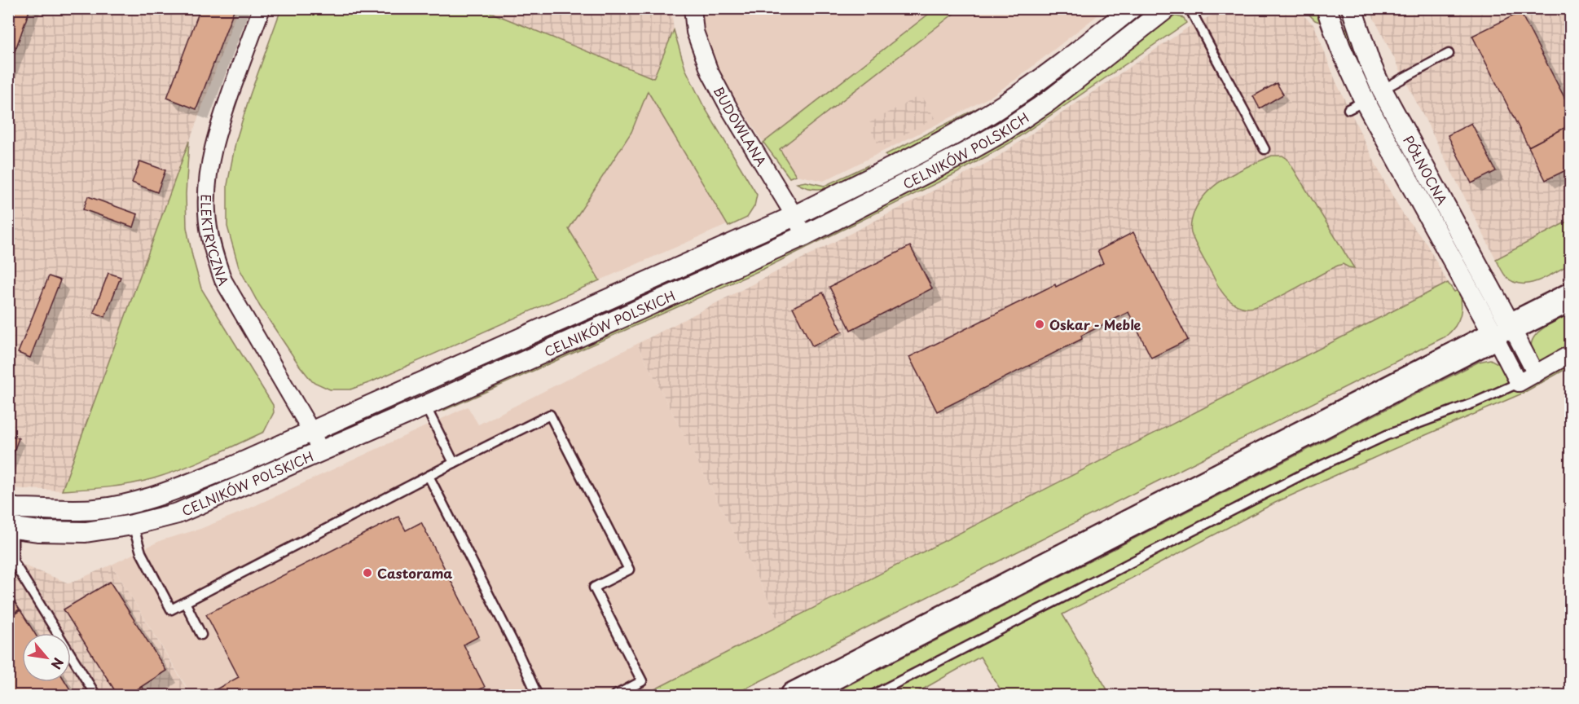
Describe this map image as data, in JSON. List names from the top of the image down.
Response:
{
  "streets": {
    "street": [
      "BUDOWLANA",
      "CELNIKÓW POLSKICH",
      "PÓŁNOCNA",
      "ELEKTRYCZNA"
    ]
  },
  "crossings": [
    ["BUDOWLANA", "CELNIKÓW POLSKICH"],
    ["CELNIKÓW POLSKICH", "ELEKTRYCZNA"]
  ],
  "places": ["Oskar - Meble", "Castorama"],
  "north": "bottom right"
}
